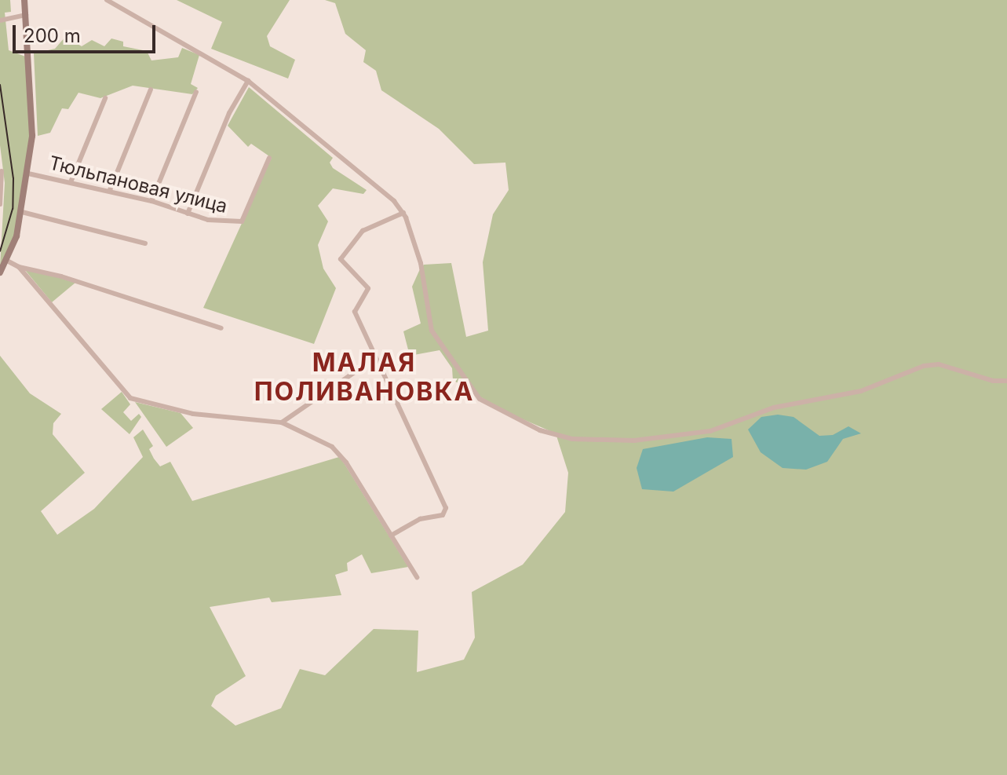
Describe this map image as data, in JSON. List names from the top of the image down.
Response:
{
  "streets": {
    "street": ["Тюльпановая улица"]
  },
  "districts": ["МАЛАЯ ПОЛИВАНОВКА"],
  "scale_bar": "200 m"
}
